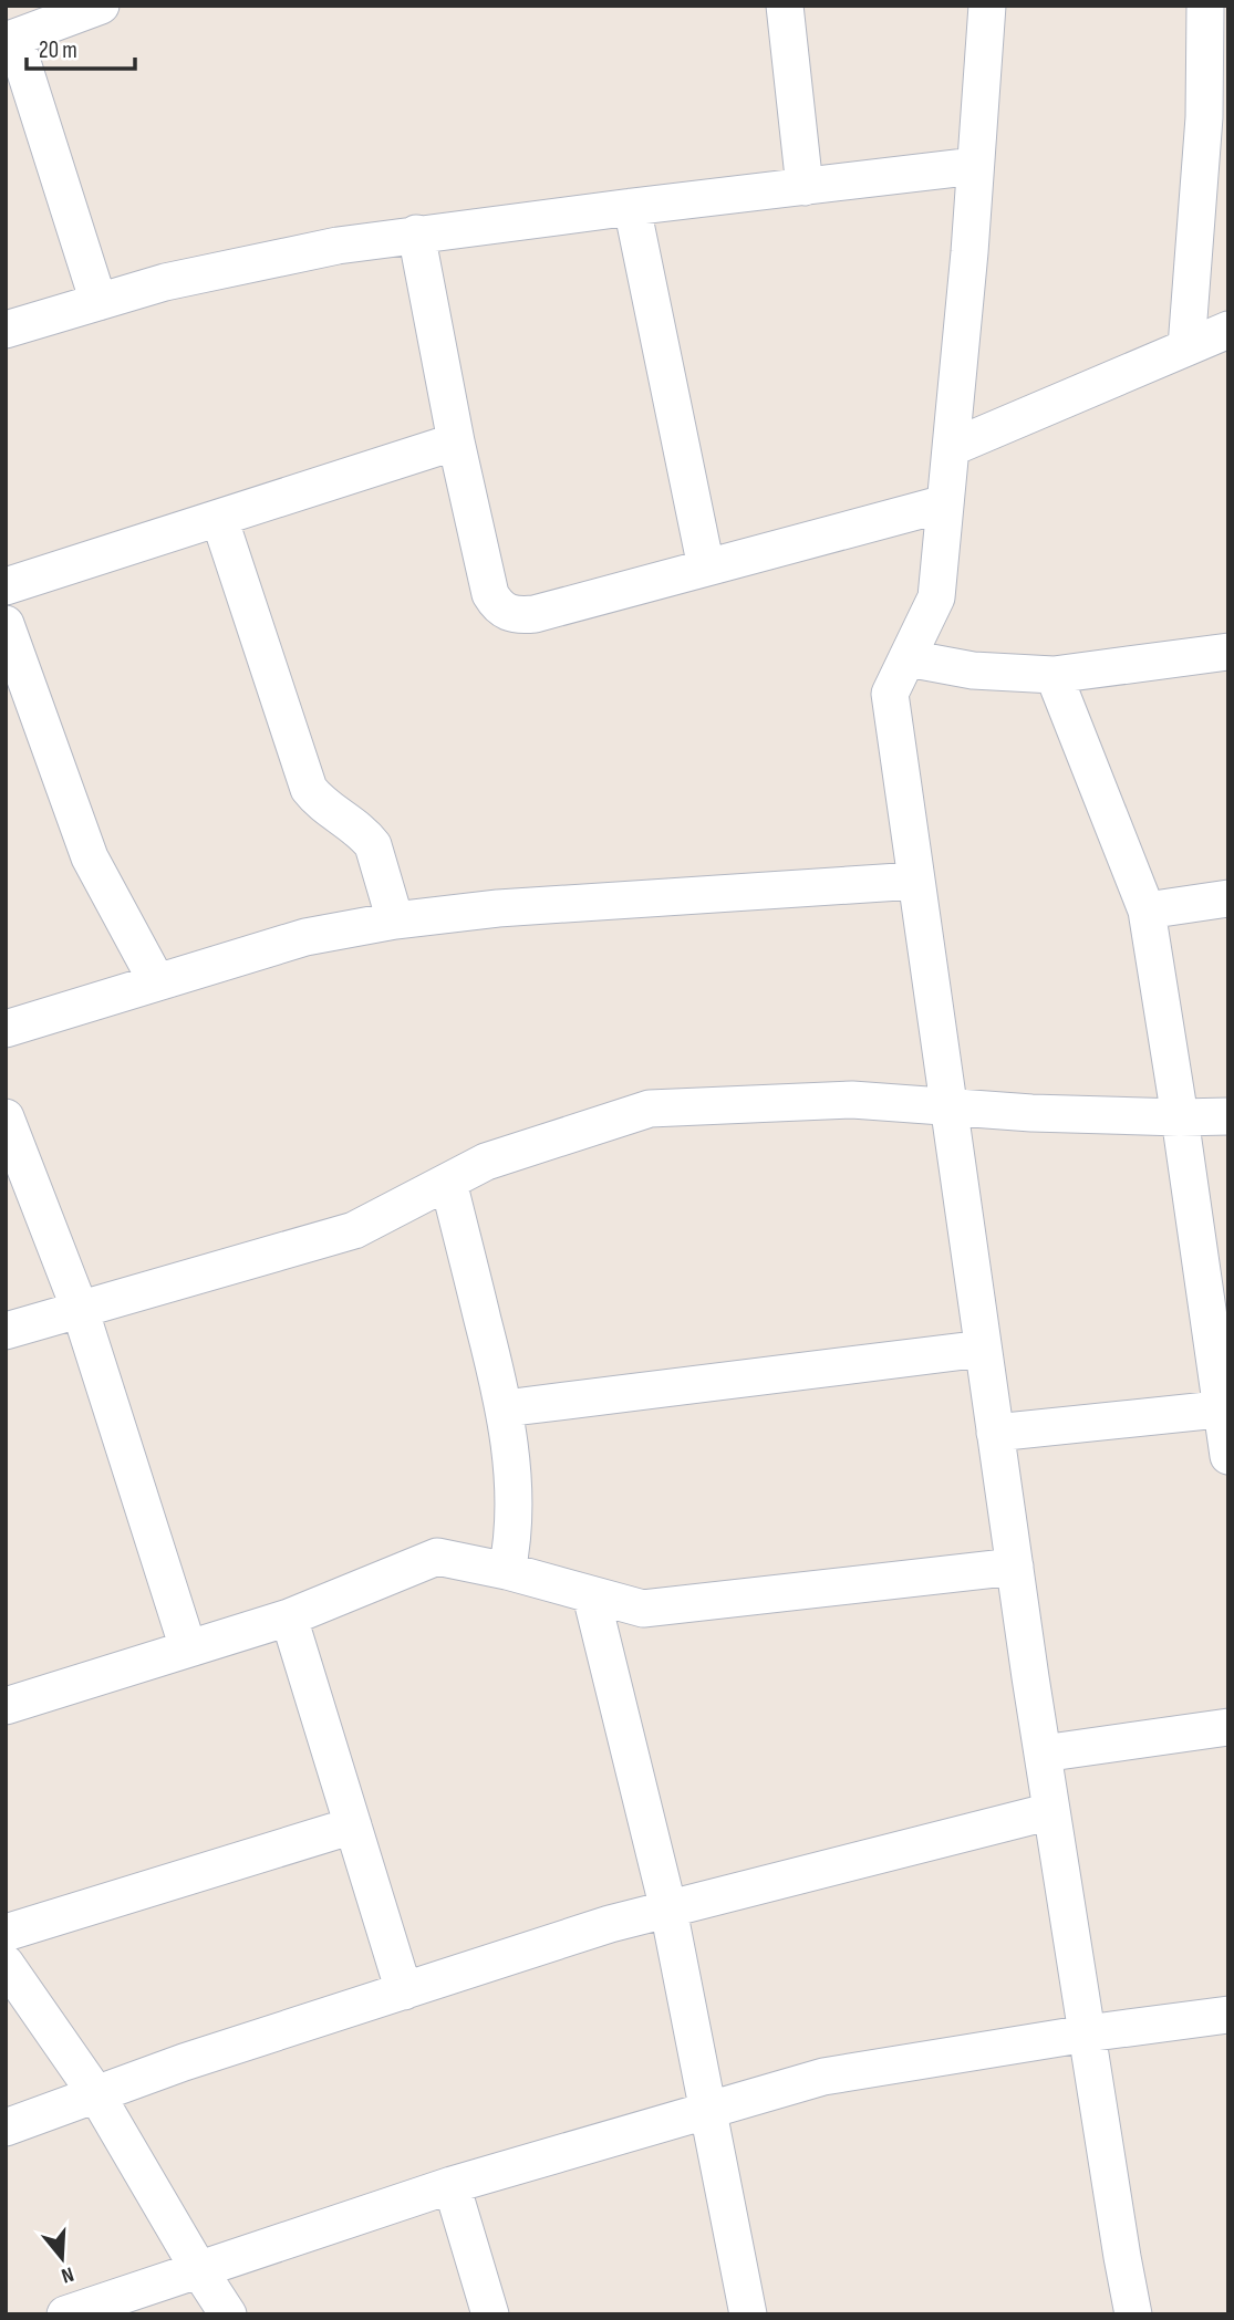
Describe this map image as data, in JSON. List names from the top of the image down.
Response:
{
  "scale_bar": "20 m",
  "north": "bottom"
}
